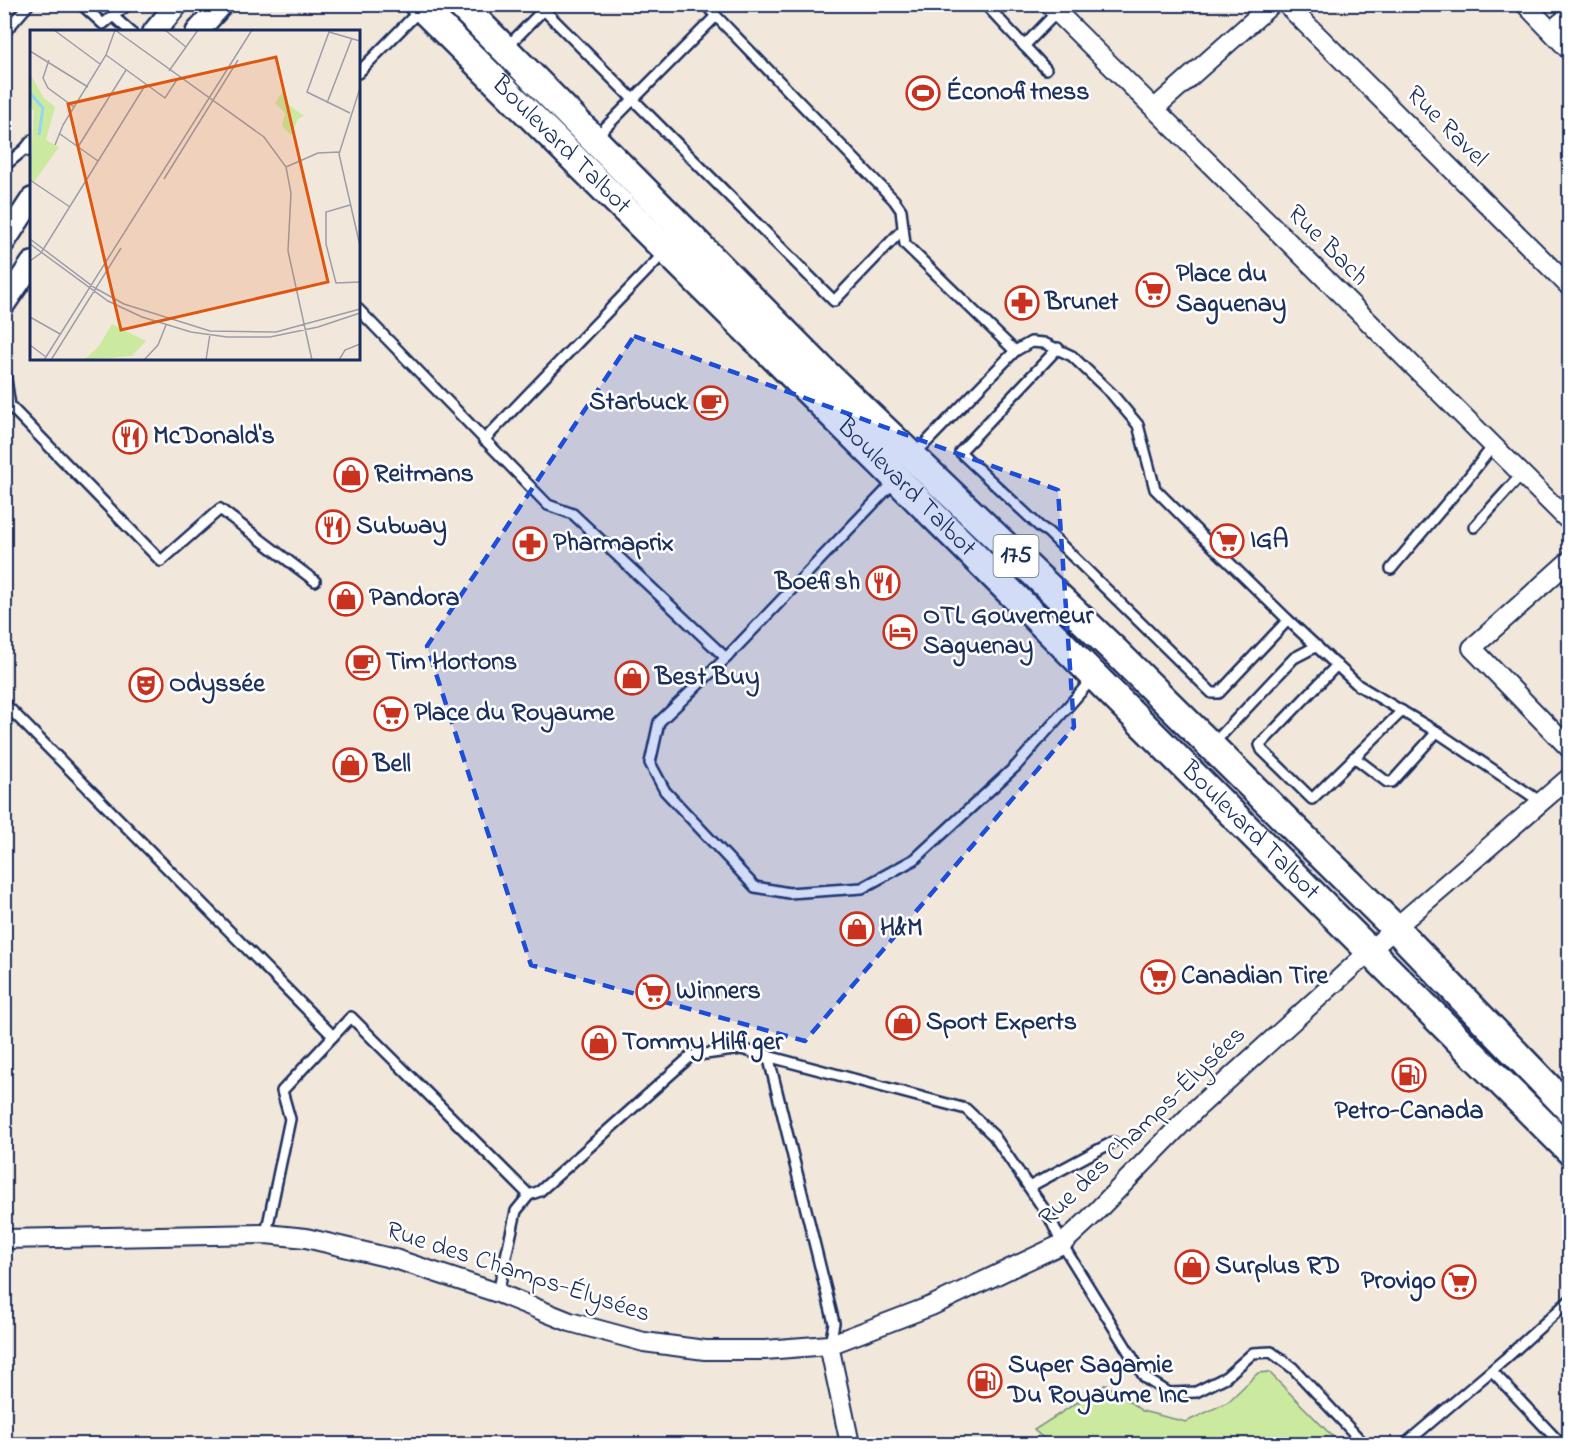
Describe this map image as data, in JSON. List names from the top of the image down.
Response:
{
  "streets": {
    "main road": ["Boulevard Talbot", "175"],
    "street": ["Rue Ravel", "Rue Bach", "Rue des Champs-Élysées"]
  },
  "crossings": [
    ["Boulevard Talbot", "Rue des Champs-Élysées"]
  ],
  "places": {
    "sports": ["Éconofitness"],
    "supermarket": [
      "Place du Saguenay",
      "IGA",
      "Place du Royaume",
      "Canadian Tire",
      "Winners",
      "Provigo"
    ],
    "pharmacy": ["Brunet", "Pharmaprix"],
    "cafe": ["Starbuck", "Tim Hortons"],
    "restaurant": ["McDonald's", "Subway", "Boefish"],
    "shop": [
      "Reitmans",
      "Pandora",
      "Best Buy",
      "Bell",
      "H&M",
      "Sport Experts",
      "Tommy Hilfiger",
      "Surplus RD"
    ],
    "hotel": ["OTL Gouverneur Saguenay"],
    "theatre": ["Odyssée"],
    "fuel station": ["Petro-Canada", "Super Sagamie Du Royaume Inc"]
  }
}
